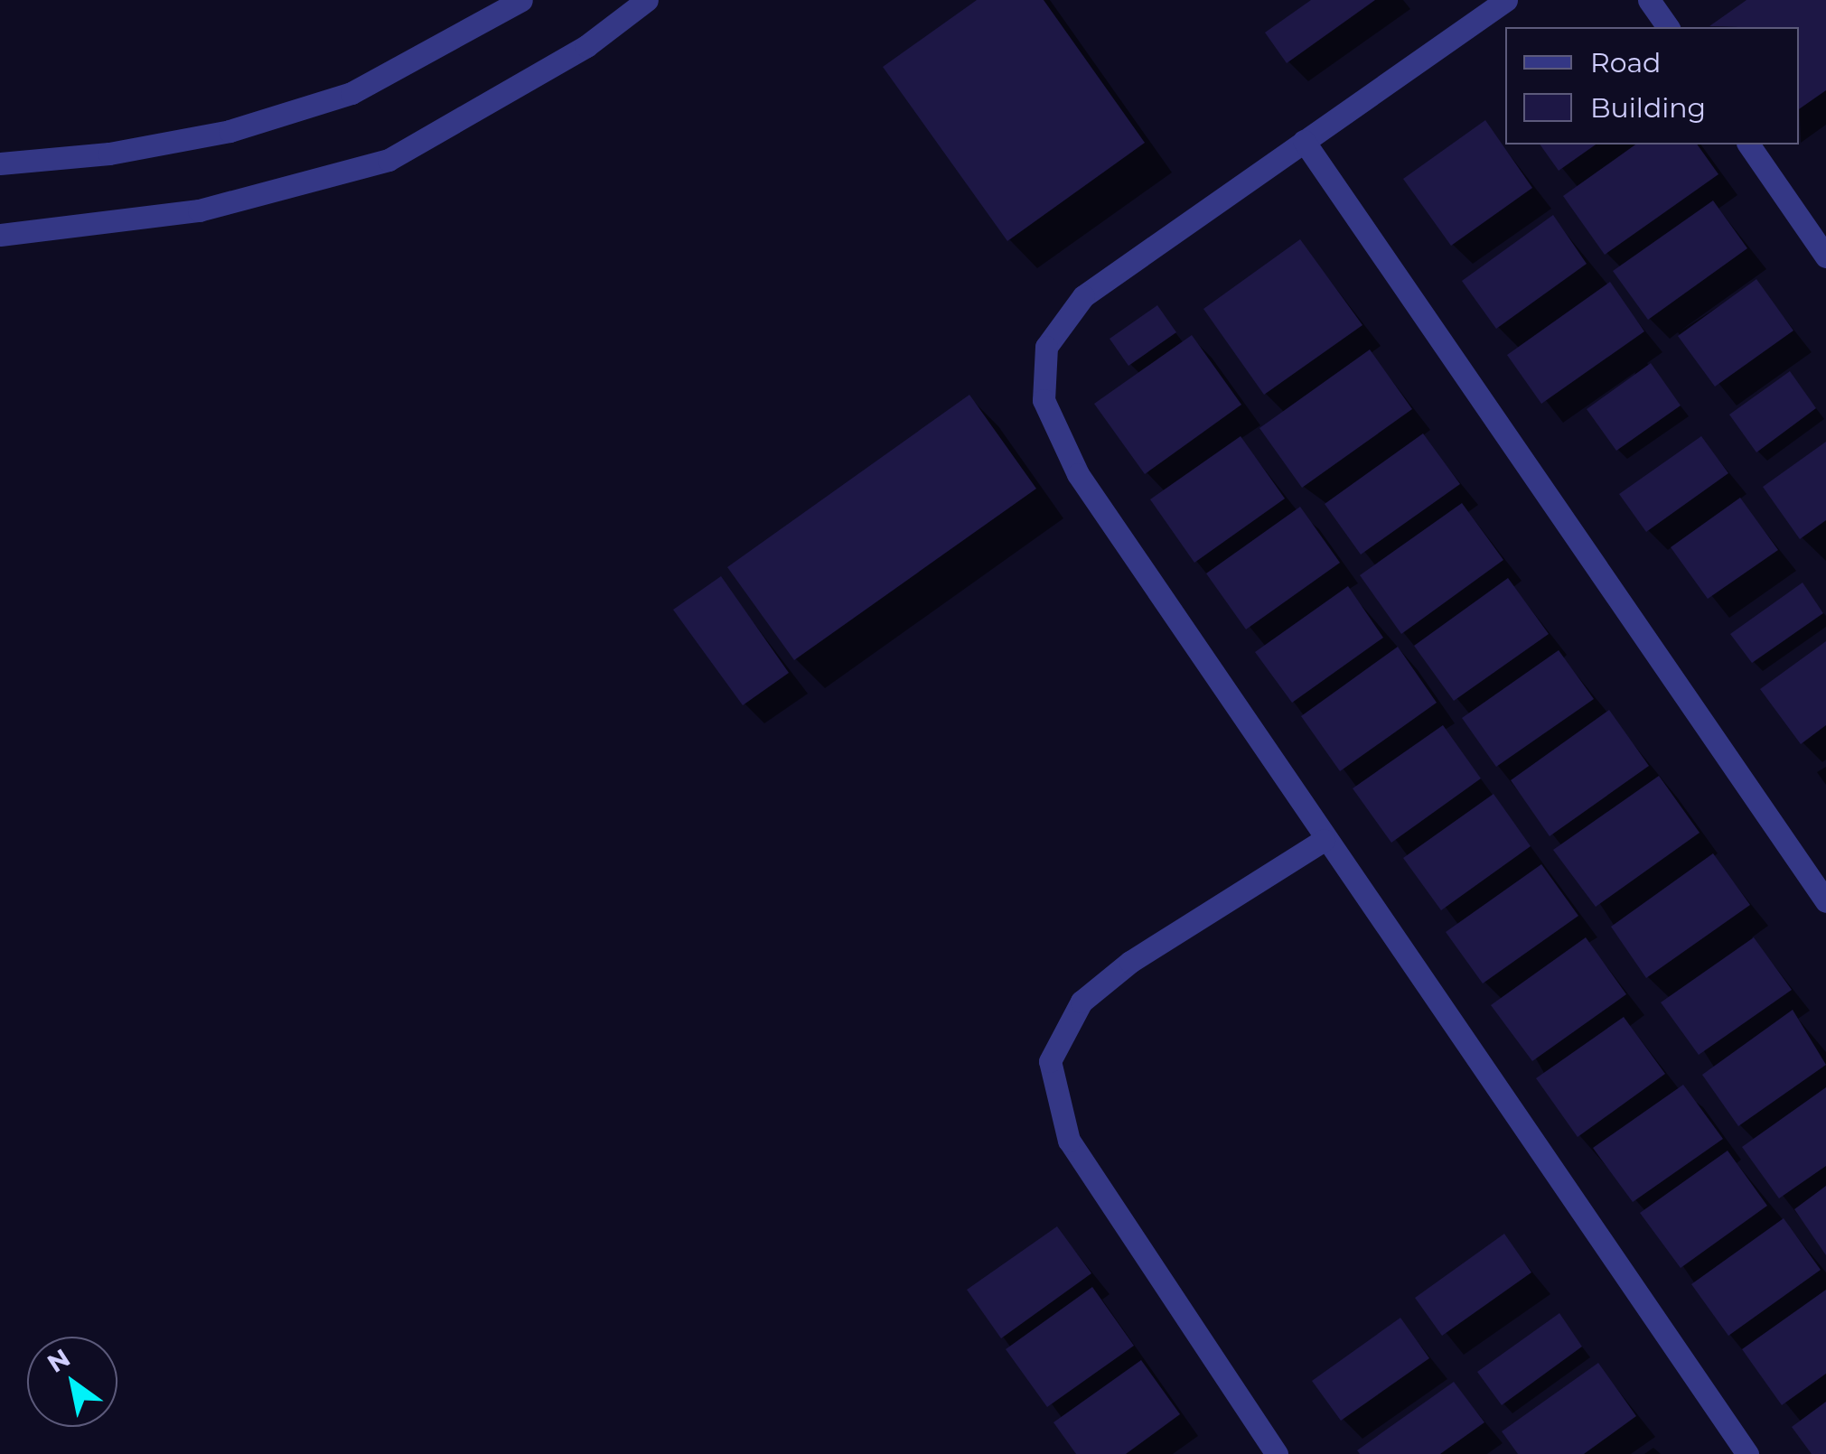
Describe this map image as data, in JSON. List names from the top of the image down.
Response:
{
  "legend": ["Road", "Building"],
  "north": "top left"
}
